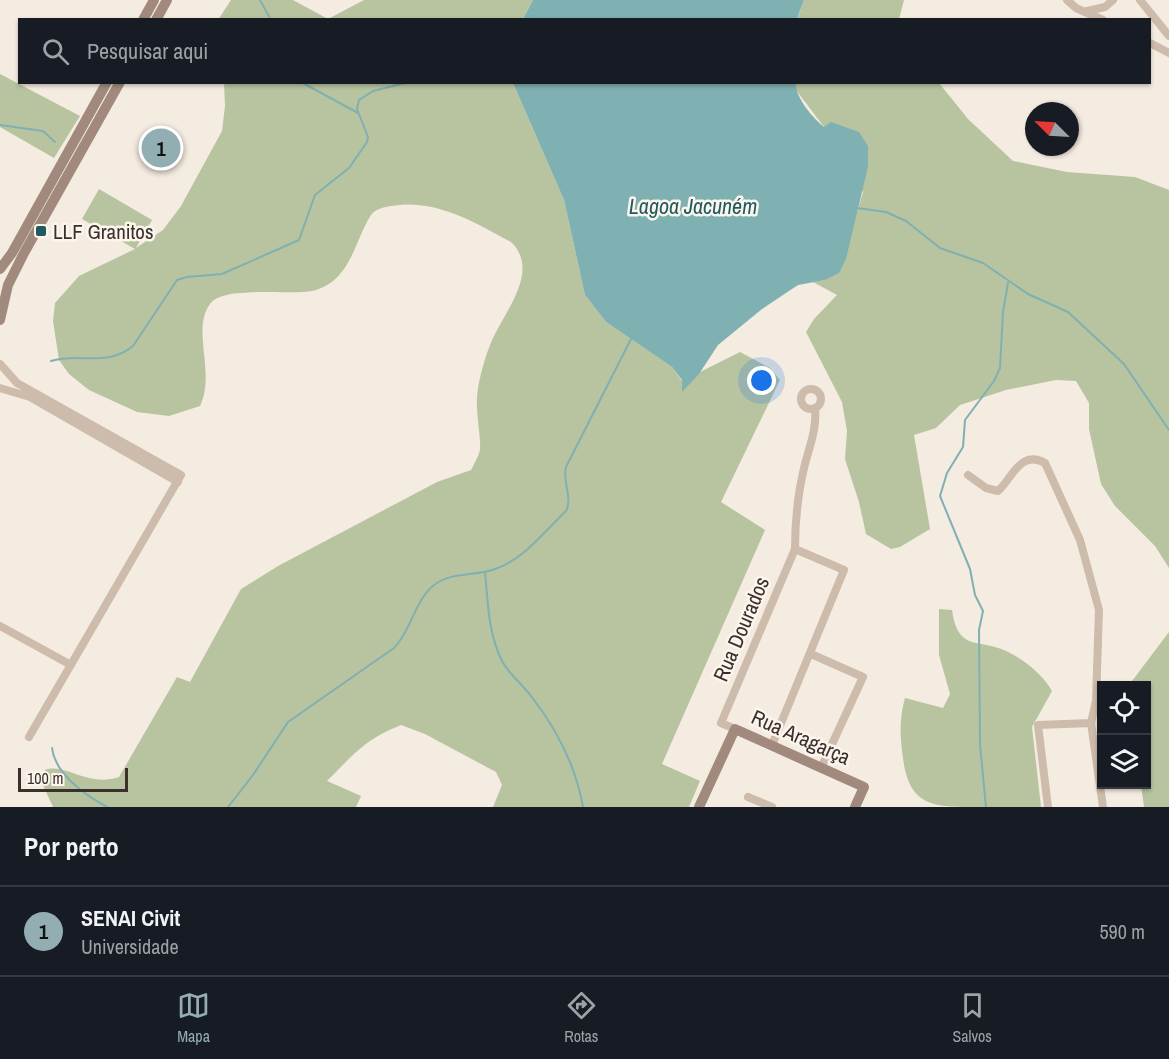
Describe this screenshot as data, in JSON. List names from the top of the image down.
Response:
{
  "streets": {
    "street": ["Rua Dourados", "Rua Aragarça"]
  },
  "crossings": [
    ["Rua Dourados", "Rua Aragarça"]
  ],
  "water": ["Lagoa Jacuném"],
  "places": {
    "transit": ["LLF Granitos"]
  },
  "scale_bar": "100 m",
  "north": "top left",
  "page": {
    "search": "Pesquisar aqui",
    "pins": "1",
    "scale": "100 m",
    "heading": "Por perto",
    "list": [
      {
        "mark": "1",
        "name": "SENAI Civit",
        "note": "Universidade",
        "value": "590 m"
      }
    ],
    "nav": ["Mapa", "Rotas", "Salvos"]
  }
}
